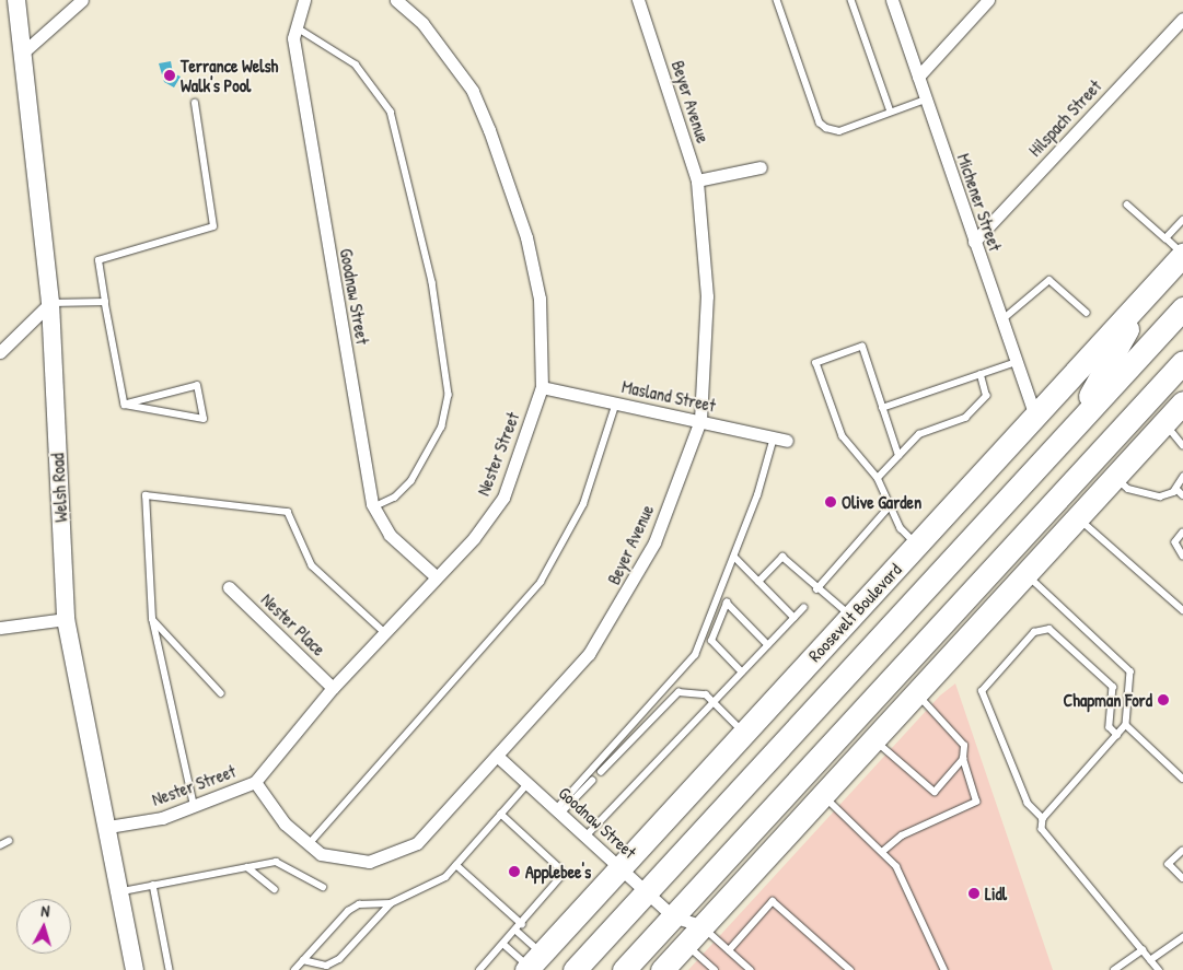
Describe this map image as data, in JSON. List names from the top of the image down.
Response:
{
  "streets": {
    "highway": ["Roosevelt Boulevard"],
    "main road": ["Welsh Road"],
    "street": [
      "Beyer Avenue",
      "Hilspach Street",
      "Michener Street",
      "Goodnaw Street",
      "Masland Street",
      "Nester Street",
      "Nester Place"
    ]
  },
  "crossings": [
    ["Beyer Avenue", "Goodnaw Street"],
    ["Beyer Avenue", "Masland Street"],
    ["Beyer Avenue", "Nester Street"],
    ["Hilspach Street", "Michener Street"],
    ["Michener Street", "Roosevelt Boulevard"],
    ["Goodnaw Street", "Nester Street"],
    ["Goodnaw Street", "Roosevelt Boulevard"],
    ["Masland Street", "Nester Street"],
    ["Nester Street", "Welsh Road"],
    ["Nester Street", "Nester Place"]
  ],
  "places": [
    "Terrance Welsh Walk's Pool",
    "Olive Garden",
    "Chapman Ford",
    "Applebee's",
    "Lidl"
  ],
  "north": "top"
}
